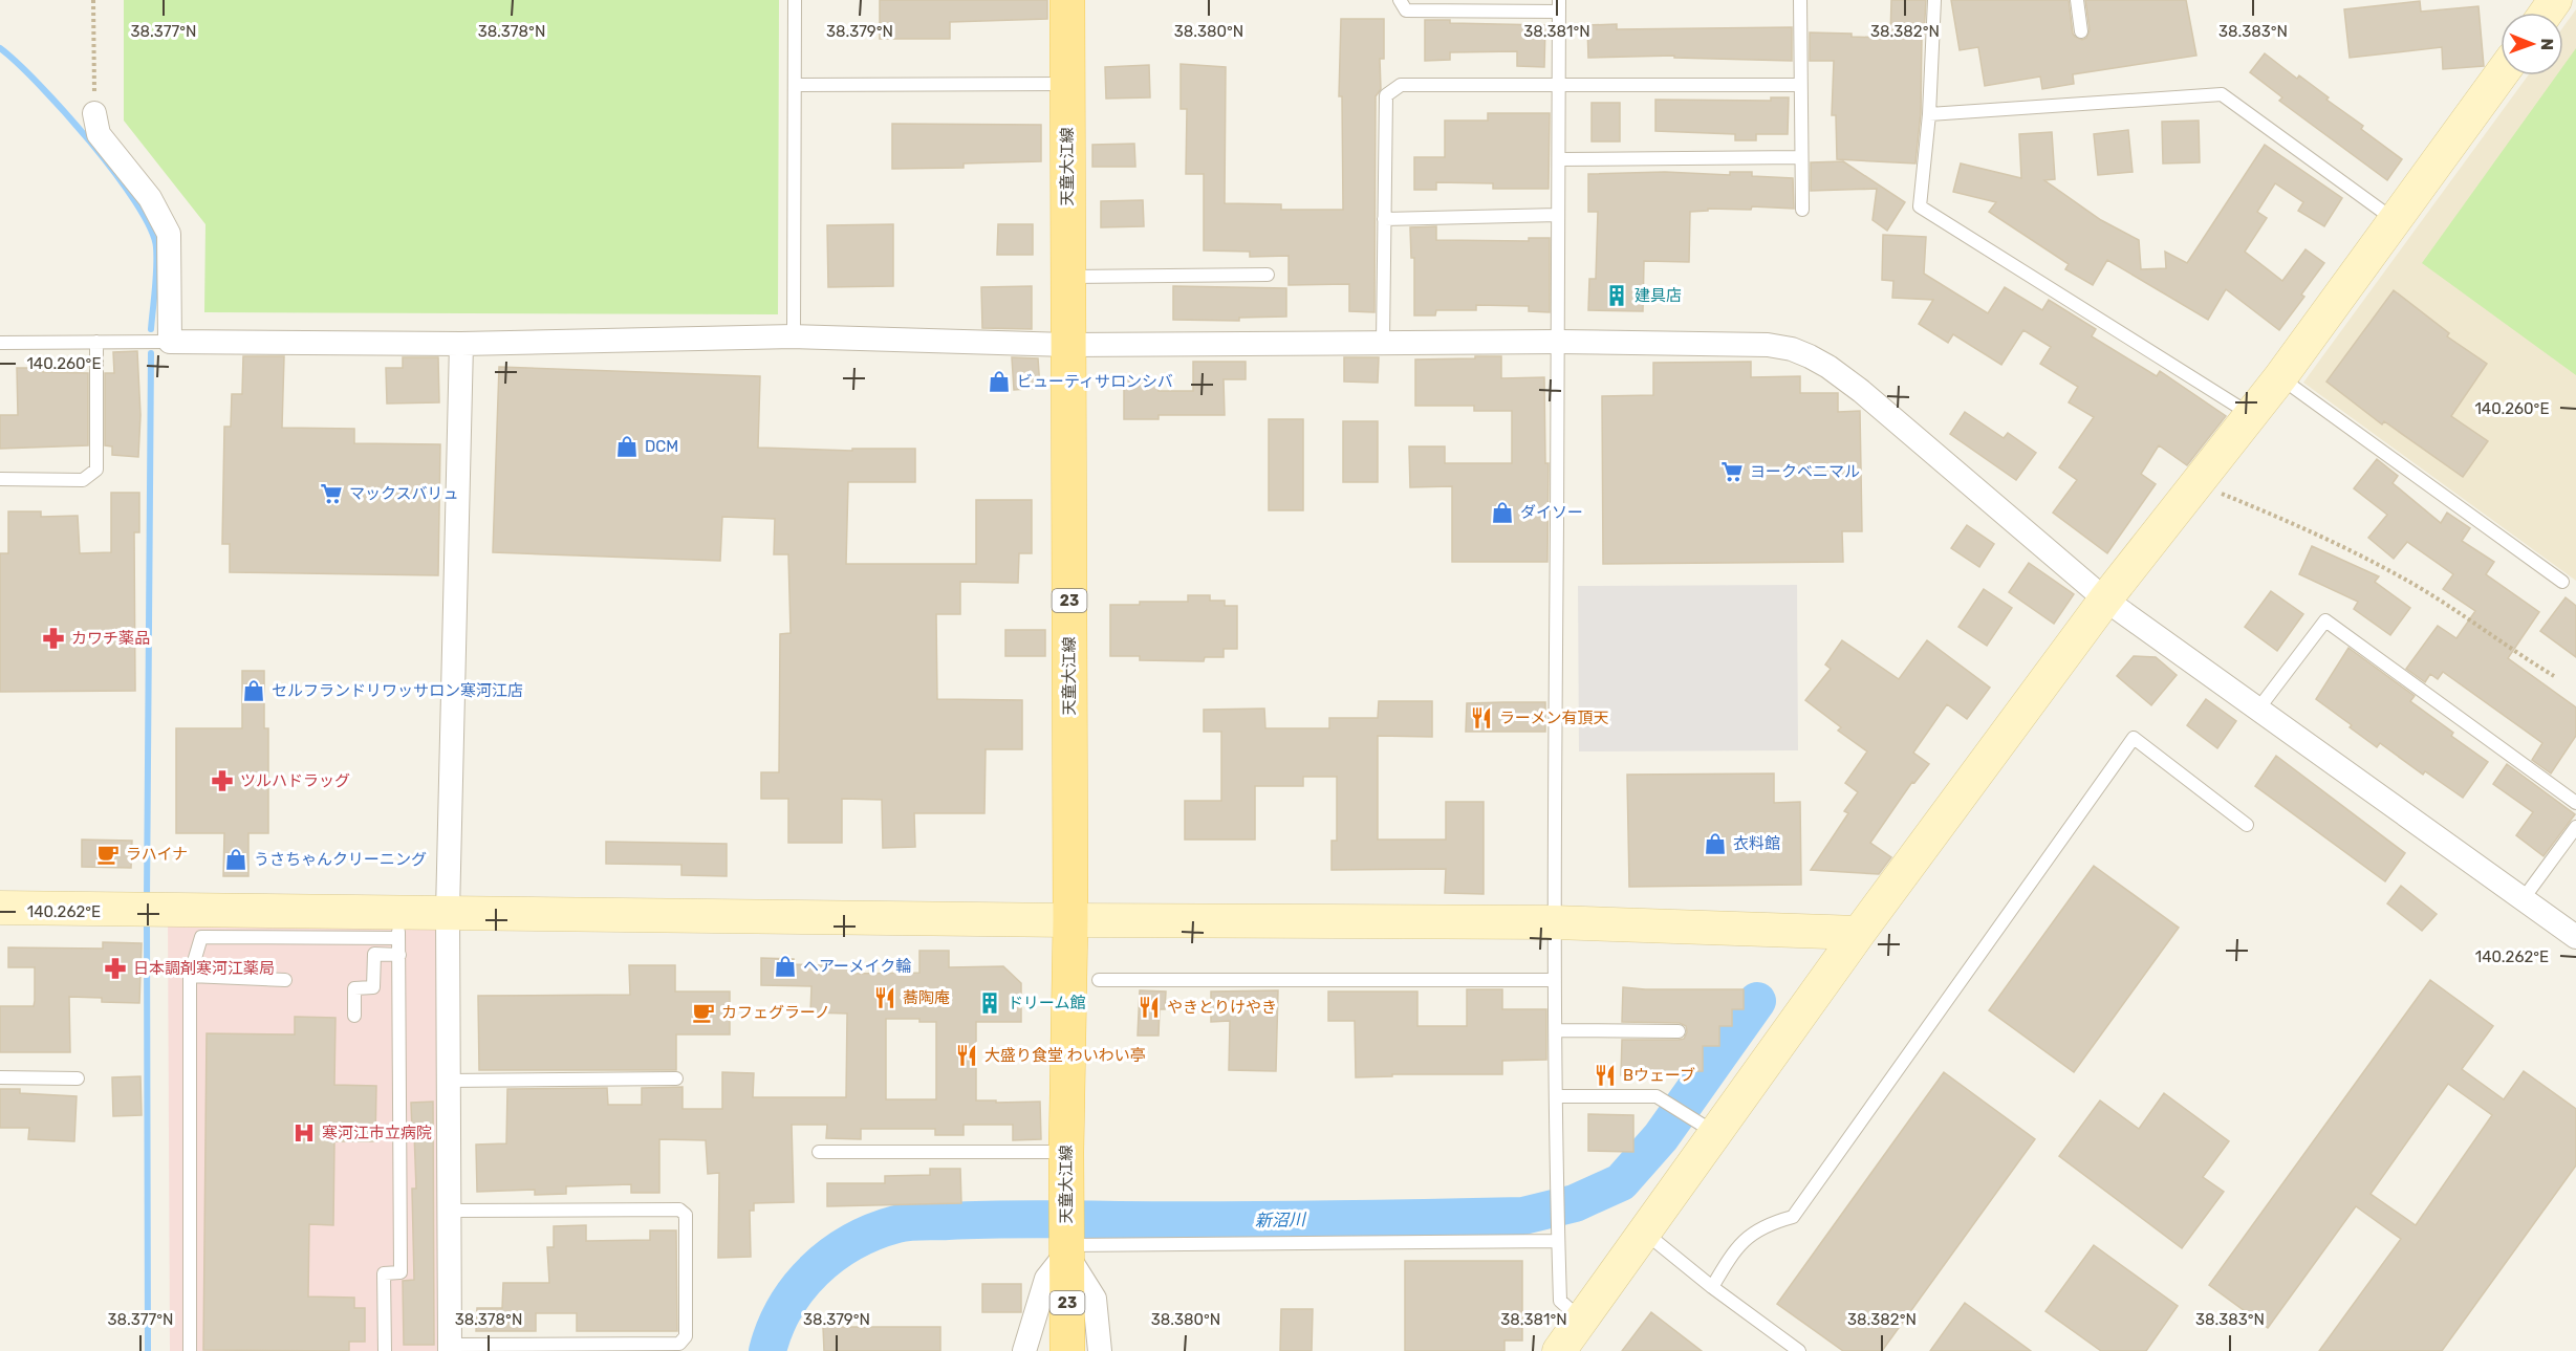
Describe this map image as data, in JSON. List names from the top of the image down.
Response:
{
  "streets": {
    "main road": ["天童大江線", "23"]
  },
  "water": ["新沼川"],
  "places": {
    "building": ["建具店", "ドリーム館"],
    "shop": [
      "ビューティサロンシバ",
      "DCM",
      "ダイソー",
      "セルフランドリワッサロン寒河江店",
      "衣料館",
      "うさちゃんクリーニング",
      "ヘアーメイク輪"
    ],
    "supermarket": ["ヨークベニマル", "マックスバリュ"],
    "pharmacy": ["カワチ薬品", "ツルハドラッグ", "日本調剤寒河江薬局"],
    "restaurant": [
      "ラーメン有頂天",
      "蕎陶庵",
      "やきとりけやき",
      "大盛り食堂 わいわい亭",
      "Bウェーブ"
    ],
    "cafe": ["ラハイナ", "カフェグラーノ"],
    "hospital": ["寒河江市立病院"]
  },
  "north": "right",
  "coordinates": [
    "38.377°N",
    "38.378°N",
    "38.379°N",
    "38.380°N",
    "38.381°N",
    "38.382°N",
    "38.383°N",
    "140.260°E",
    "140.262°E"
  ]
}
